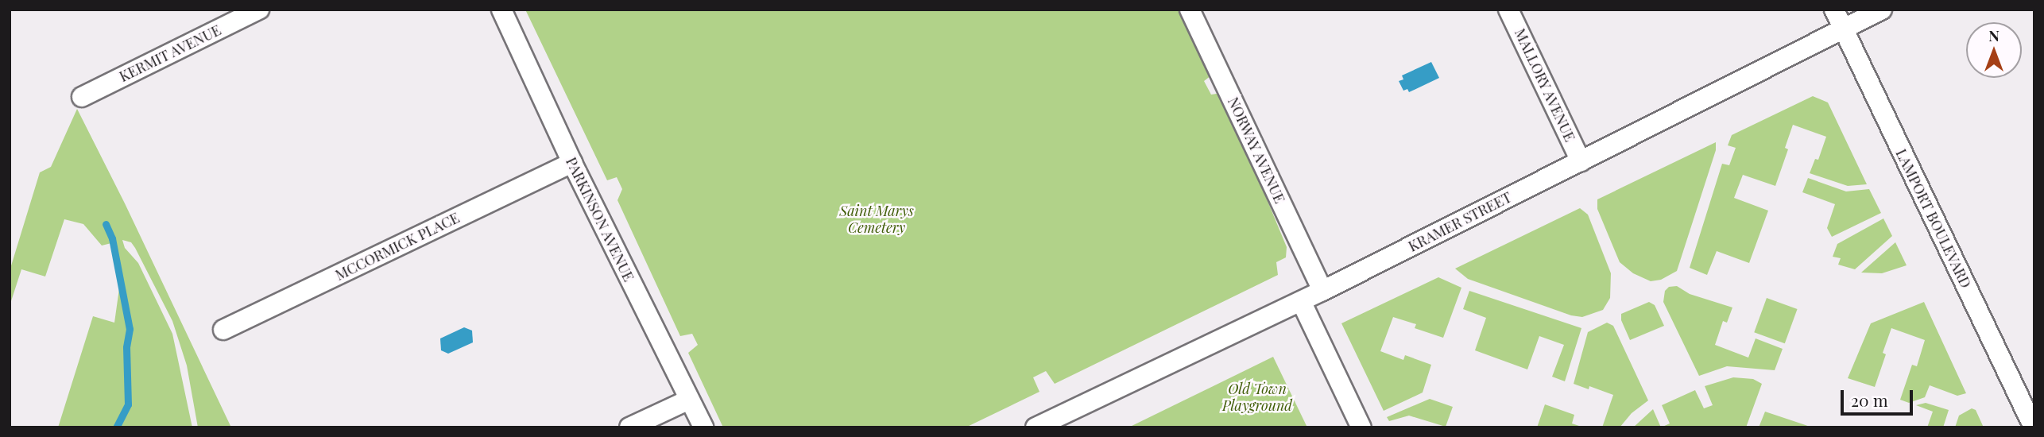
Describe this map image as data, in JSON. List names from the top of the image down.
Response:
{
  "streets": {
    "street": [
      "KERMIT AVENUE",
      "MALLORY AVENUE",
      "NORWAY AVENUE",
      "LAMPORT BOULEVARD",
      "PARKINSON AVENUE",
      "KRAMER STREET",
      "MCCORMICK PLACE"
    ]
  },
  "crossings": [
    ["MALLORY AVENUE", "KRAMER STREET"],
    ["NORWAY AVENUE", "KRAMER STREET"],
    ["LAMPORT BOULEVARD", "KRAMER STREET"],
    ["PARKINSON AVENUE", "MCCORMICK PLACE"]
  ],
  "parks": ["Saint Marys Cemetery", "Old Town Playground"],
  "scale_bar": "20 m",
  "north": "top"
}
